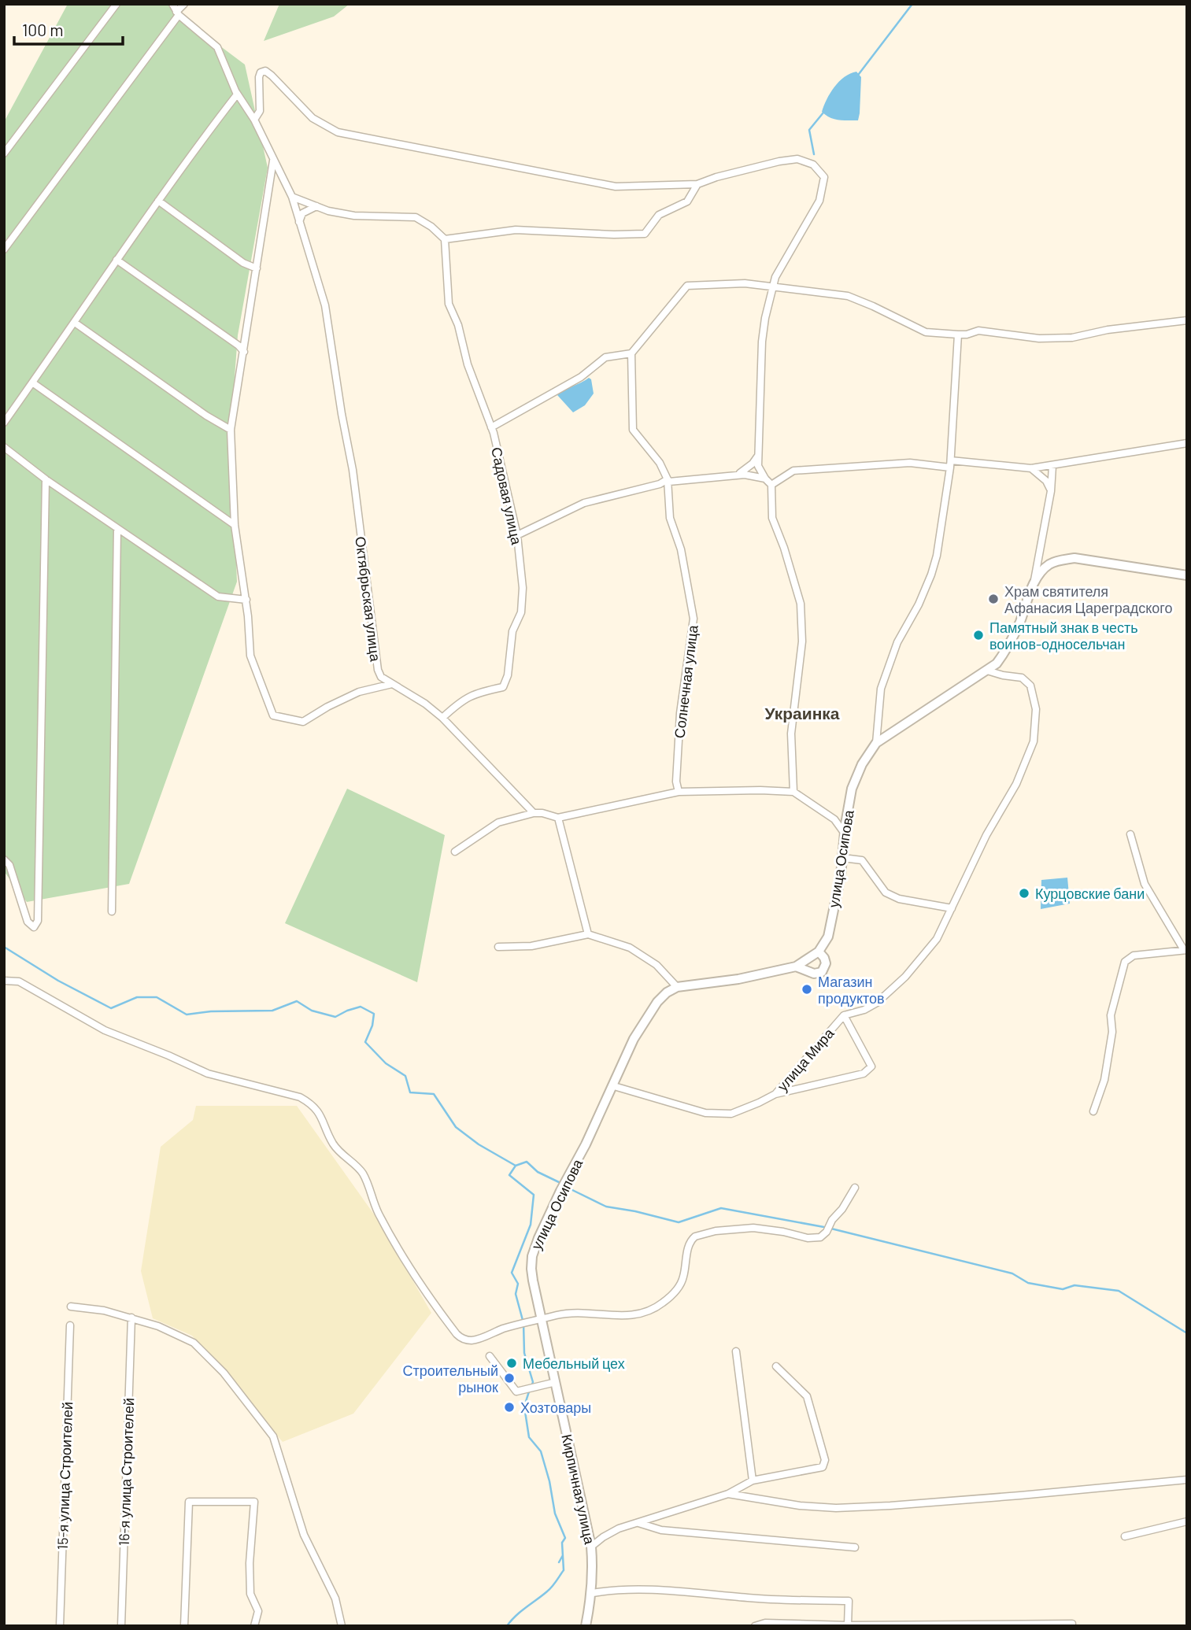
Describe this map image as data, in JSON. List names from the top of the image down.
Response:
{
  "streets": {
    "main road": ["улица Осипова", "Кирпичная улица"],
    "street": [
      "Садовая улица",
      "Октябрьская улица",
      "Солнечная улица",
      "улица Мира",
      "16-я улица Строителей",
      "15-я улица Строителей"
    ]
  },
  "crossings": [
    ["Садовая улица", "Октябрьская улица"],
    ["улица Осипова", "улица Мира"],
    ["улица Осипова", "Кирпичная улица"]
  ],
  "districts": ["Украинка"],
  "places": [
    "Храм святителя Афанасия Цареградского",
    "Памятный знак в честь воинов-односельчан",
    "Курцовские бани",
    "Магазин продуктов",
    "Мебельный цех",
    "Строительный рынок",
    "Хозтовары"
  ],
  "scale_bar": "100 m"
}
